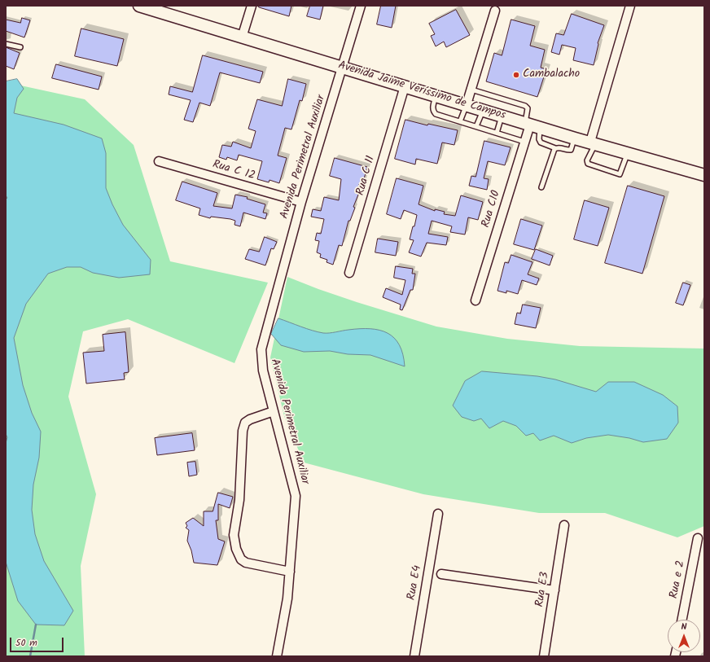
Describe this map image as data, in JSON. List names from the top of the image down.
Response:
{
  "streets": {
    "street": [
      "Avenida Jaime Veríssimo de Campos",
      "Avenida Perimetral Auxiliar",
      "Rua C 12",
      "Rua C 11",
      "Rua C10",
      "Rua e 2",
      "Rua E4",
      "Rua E3"
    ]
  },
  "crossings": [
    ["Avenida Jaime Veríssimo de Campos", "Avenida Perimetral Auxiliar"],
    ["Avenida Jaime Veríssimo de Campos", "Rua C 11"],
    ["Avenida Jaime Veríssimo de Campos", "Rua C10"],
    ["Avenida Perimetral Auxiliar", "Rua C 12"]
  ],
  "places": ["Cambalacho"],
  "scale_bar": "50 m",
  "north": "top"
}
